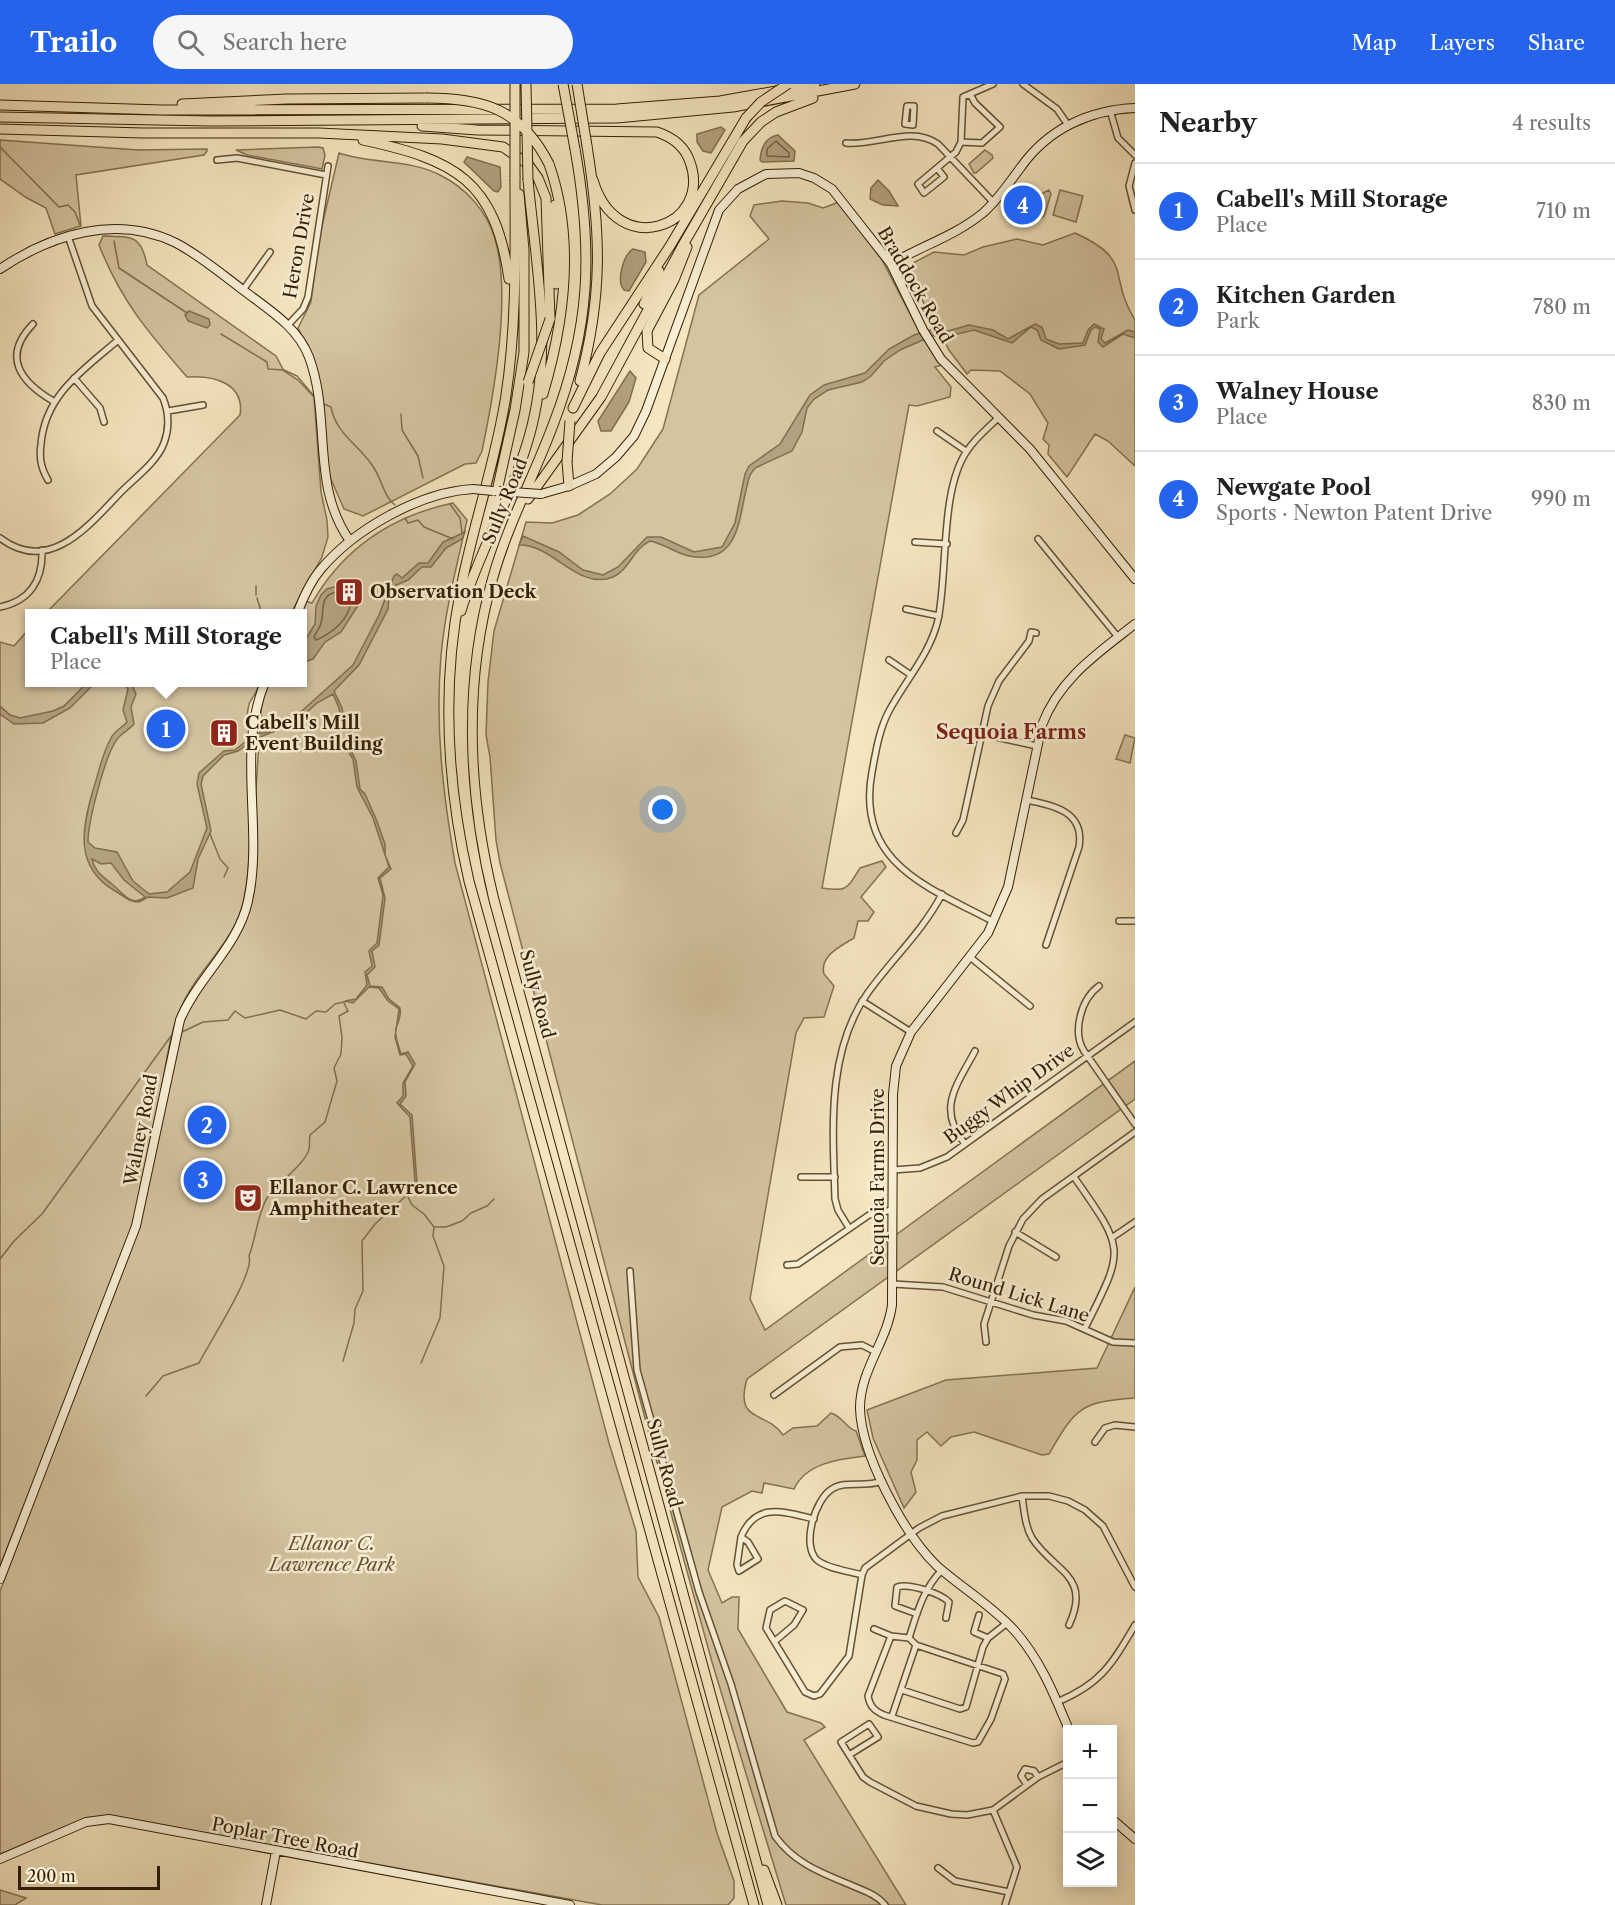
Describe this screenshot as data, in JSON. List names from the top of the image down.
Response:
{
  "streets": {
    "highway": ["Sully Road"],
    "main road": [
      "Braddock Road",
      "Walney Road",
      "Sequoia Farms Drive",
      "Poplar Tree Road"
    ],
    "street": ["Heron Drive", "Buggy Whip Drive", "Round Lick Lane"]
  },
  "crossings": [
    ["Buggy Whip Drive", "Sequoia Farms Drive"],
    ["Sequoia Farms Drive", "Round Lick Lane"]
  ],
  "districts": ["Sequoia Farms"],
  "parks": ["Ellanor C. Lawrence Park"],
  "places": {
    "building": ["Observation Deck", "Cabell's Mill Event Building"],
    "theatre": ["Ellanor C. Lawrence Amphitheater"]
  },
  "scale_bar": "200 m",
  "page": {
    "header": "Trailo",
    "search": "Search here",
    "nav": ["Map", "Layers", "Share"],
    "heading": ["Nearby", "4 results"],
    "list": [
      {
        "mark": "1",
        "name": "Cabell's Mill Storage",
        "note": "Place",
        "value": "710 m"
      },
      {
        "mark": "2",
        "name": "Kitchen Garden",
        "note": "Park",
        "value": "780 m"
      },
      {
        "mark": "3",
        "name": "Walney House",
        "note": "Place",
        "value": "830 m"
      },
      {
        "mark": "4",
        "name": "Newgate Pool",
        "note": "Sports · Newton Patent Drive",
        "value": "990 m"
      }
    ],
    "pins": [
      "4",
      "1",
      "2",
      "3"
    ],
    "popup": ["Cabell's Mill Storage", "Place"],
    "map_buttons": ["+", "−"],
    "scale": "200 m"
  }
}
